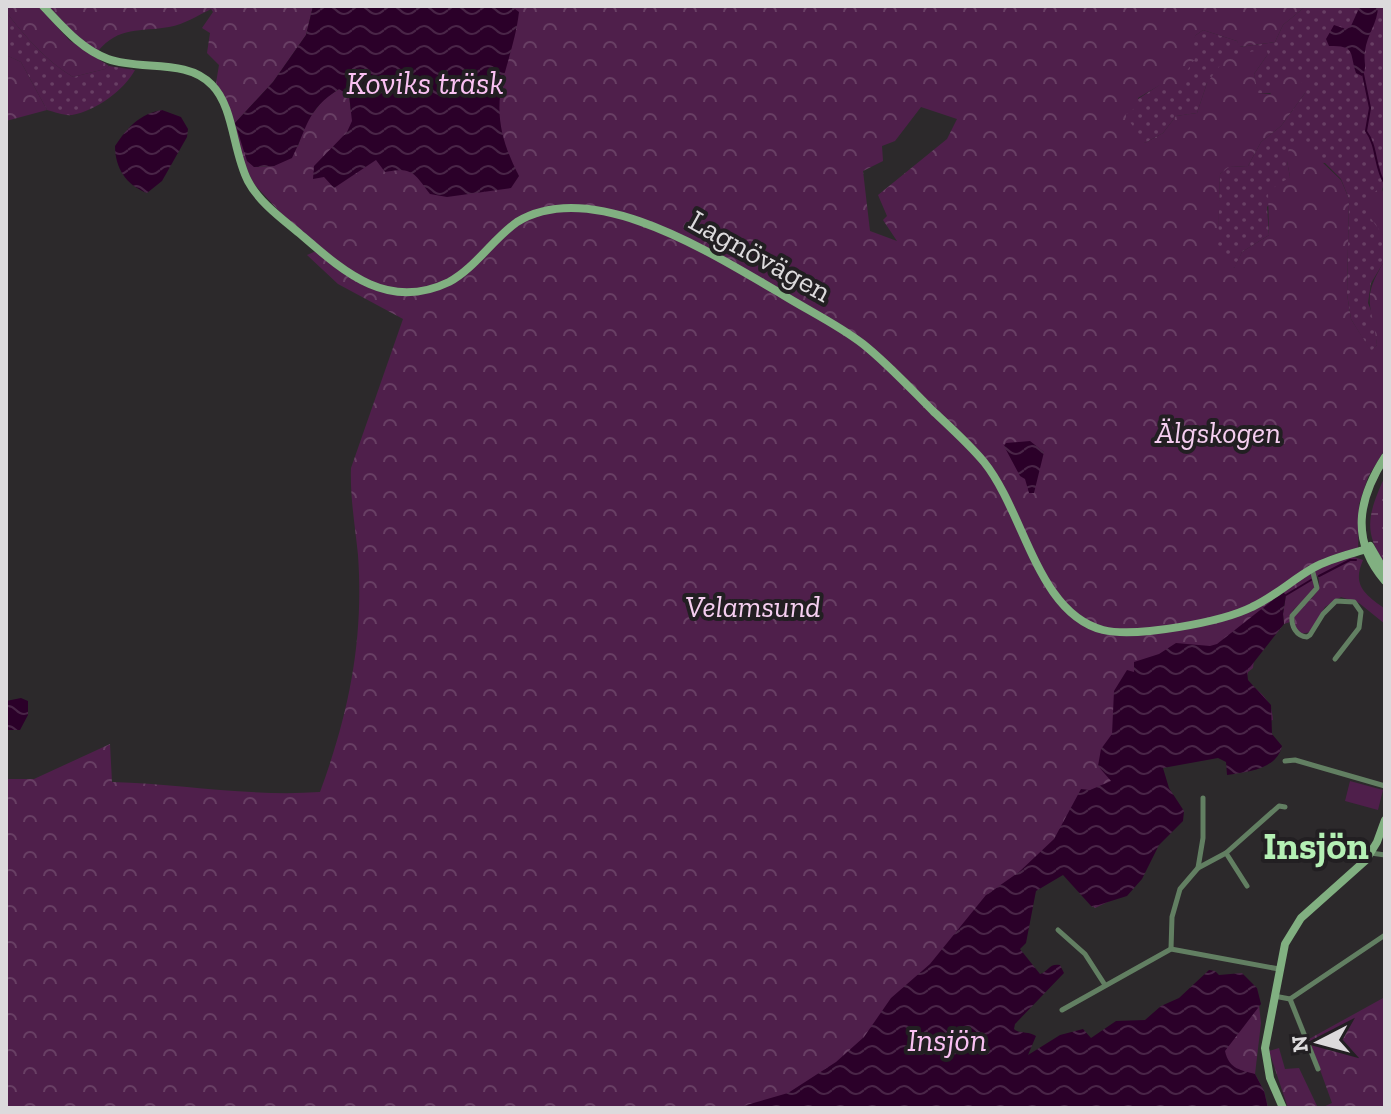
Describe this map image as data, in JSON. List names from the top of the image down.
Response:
{
  "streets": {
    "street": ["Lagnövägen"]
  },
  "districts": ["Insjön"],
  "water": ["Koviks träsk", "Insjön"],
  "parks": ["Älgskogen", "Velamsund"],
  "north": "left"
}
